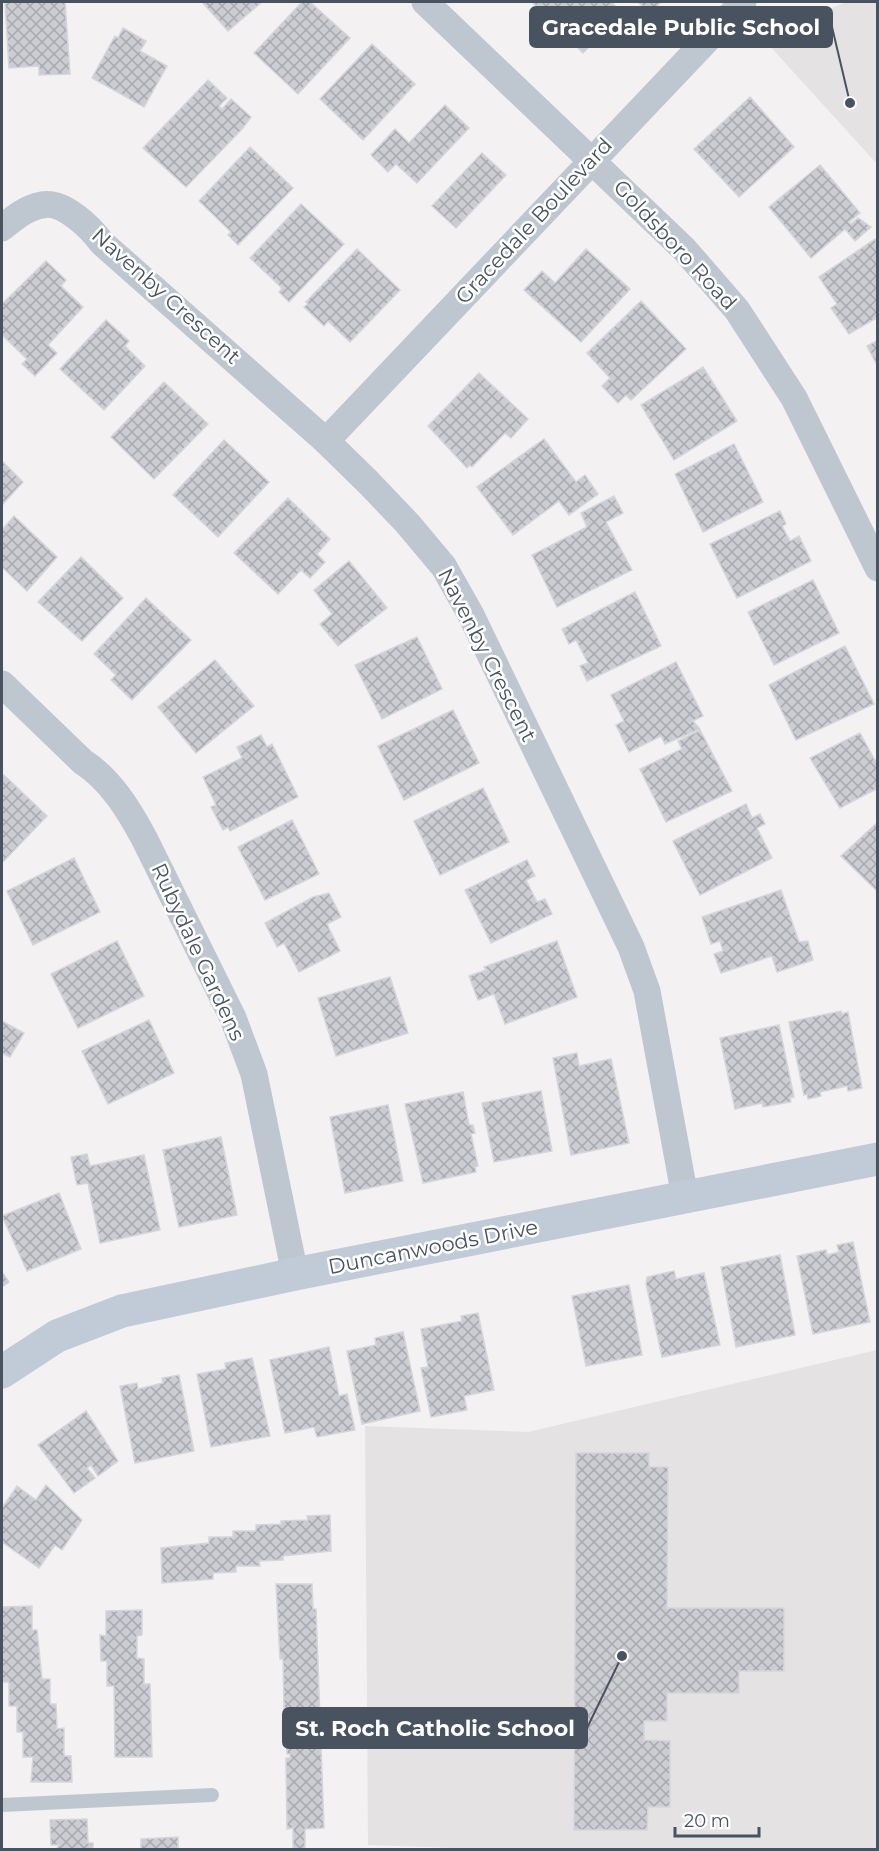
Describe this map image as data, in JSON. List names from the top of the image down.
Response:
{
  "streets": {
    "street": [
      "Gracedale Boulevard",
      "Goldsboro Road",
      "Navenby Crescent",
      "Rubydale Gardens",
      "Duncanwoods Drive"
    ]
  },
  "crossings": [
    ["Gracedale Boulevard", "Goldsboro Road"],
    ["Gracedale Boulevard", "Navenby Crescent"],
    ["Navenby Crescent", "Duncanwoods Drive"],
    ["Rubydale Gardens", "Duncanwoods Drive"]
  ],
  "places": ["Gracedale Public School", "St. Roch Catholic School"],
  "scale_bar": "20 m"
}
